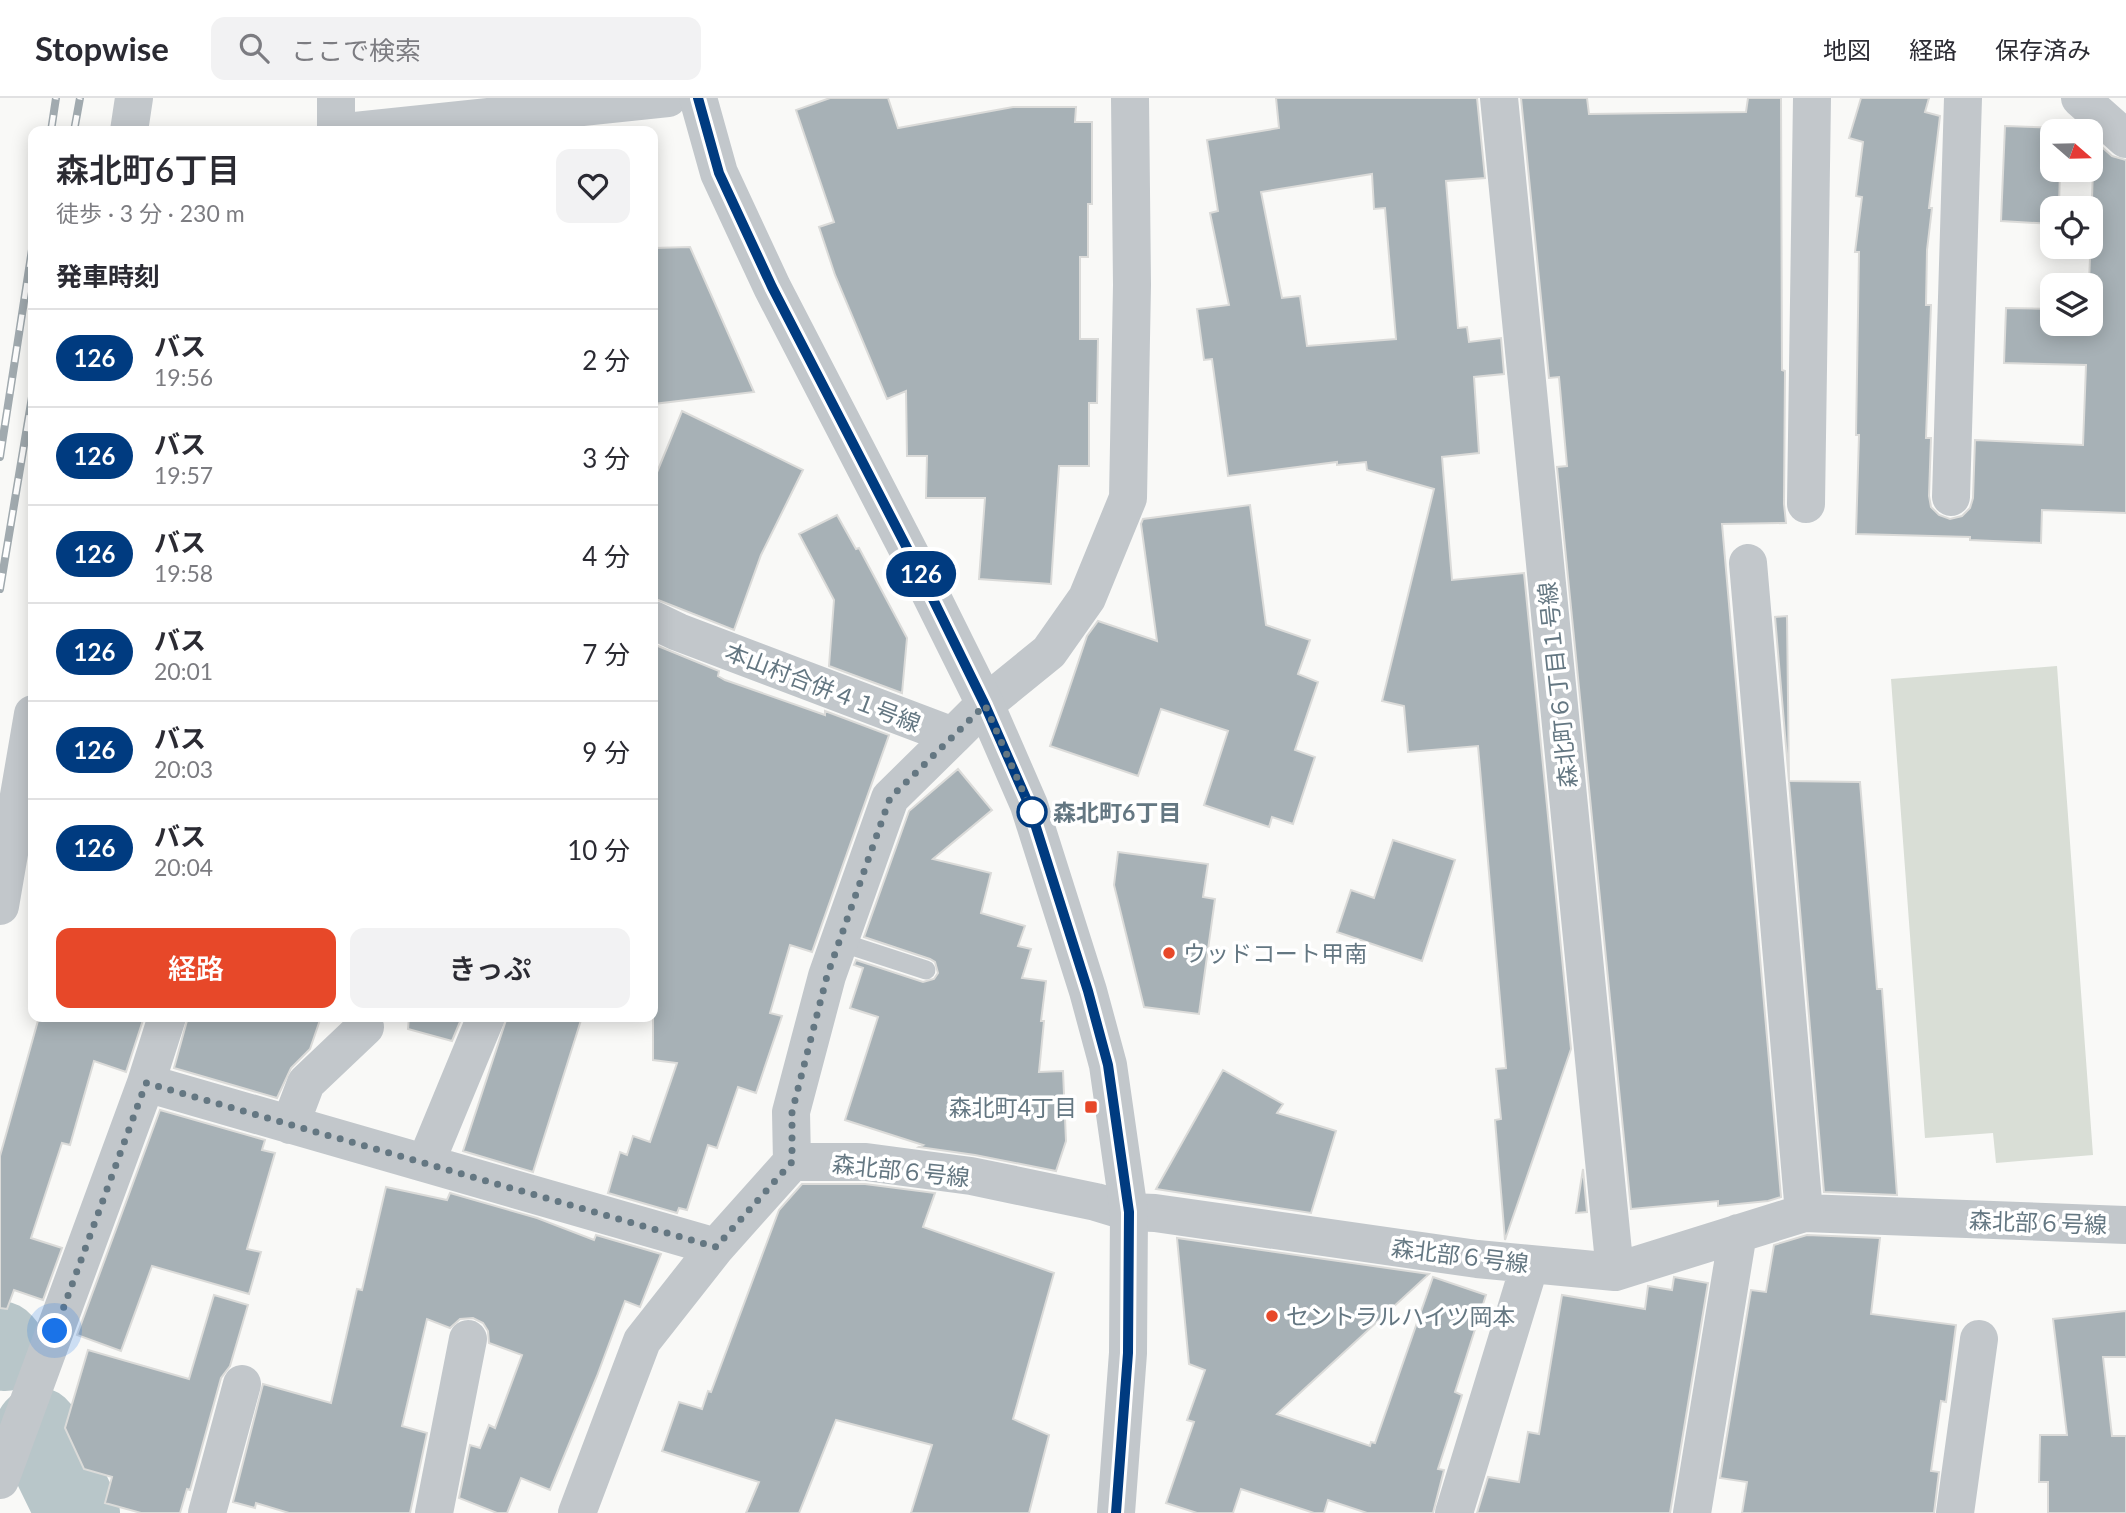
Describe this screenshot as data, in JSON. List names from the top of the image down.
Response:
{
  "streets": {
    "street": ["森北町６丁目１号線", "本山村合併４１号線", "森北部６号線"]
  },
  "crossings": [
    ["森北町６丁目１号線", "森北部６号線"]
  ],
  "places": {
    "other": ["森北町6丁目", "ウッドコート甲南", "セントラルハイツ岡本"],
    "transit": ["森北町4丁目"]
  },
  "lines": ["bus line 126"],
  "north": "right",
  "page": {
    "header": "Stopwise",
    "search": "ここで検索",
    "nav": ["地図", "経路", "保存済み"],
    "on_map": "126",
    "heading": [
      ["森北町6丁目", "徒歩 · 3 分 · 230 m"],
      "発車時刻"
    ],
    "list": [
      {
        "mark": "126",
        "name": "バス",
        "note": "19:56",
        "value": "2 分"
      },
      {
        "mark": "126",
        "name": "バス",
        "note": "19:57",
        "value": "3 分"
      },
      {
        "mark": "126",
        "name": "バス",
        "note": "19:58",
        "value": "4 分"
      },
      {
        "mark": "126",
        "name": "バス",
        "note": "20:01",
        "value": "7 分"
      },
      {
        "mark": "126",
        "name": "バス",
        "note": "20:03",
        "value": "9 分"
      },
      {
        "mark": "126",
        "name": "バス",
        "note": "20:04",
        "value": "10 分"
      }
    ],
    "buttons": ["経路", "きっぷ"]
  }
}
